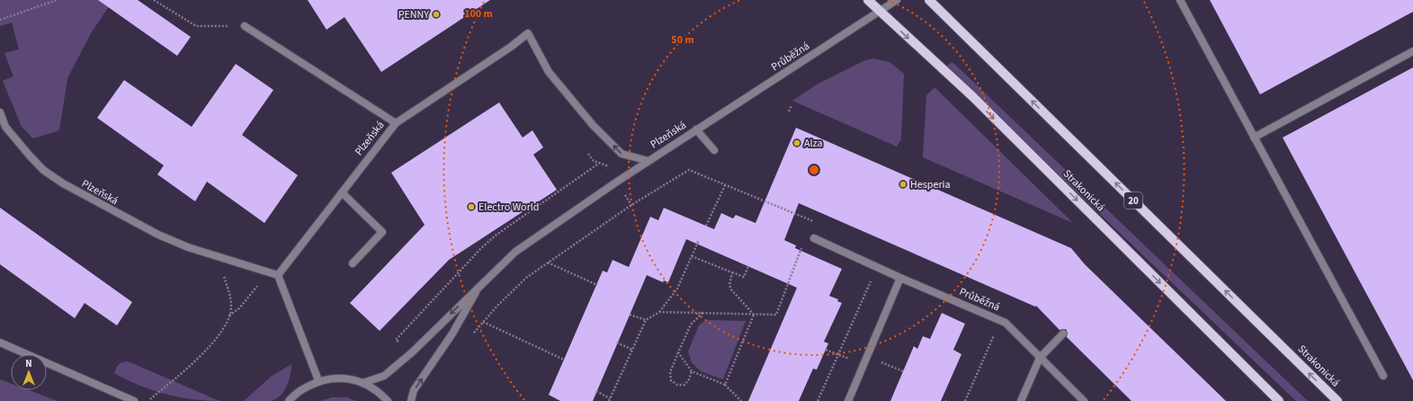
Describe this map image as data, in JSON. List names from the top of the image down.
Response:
{
  "streets": {
    "main road": ["Strakonická", "20"],
    "street": ["Průběžná", "Plzeňská"]
  },
  "crossings": [
    ["Průběžná", "Plzeňská"],
    ["Průběžná", "Strakonická"]
  ],
  "places": [
    "PENNY",
    "Alza",
    "Hesperia",
    "Electro World"
  ],
  "north": "top",
  "rings": ["100 m", "50 m"]
}
